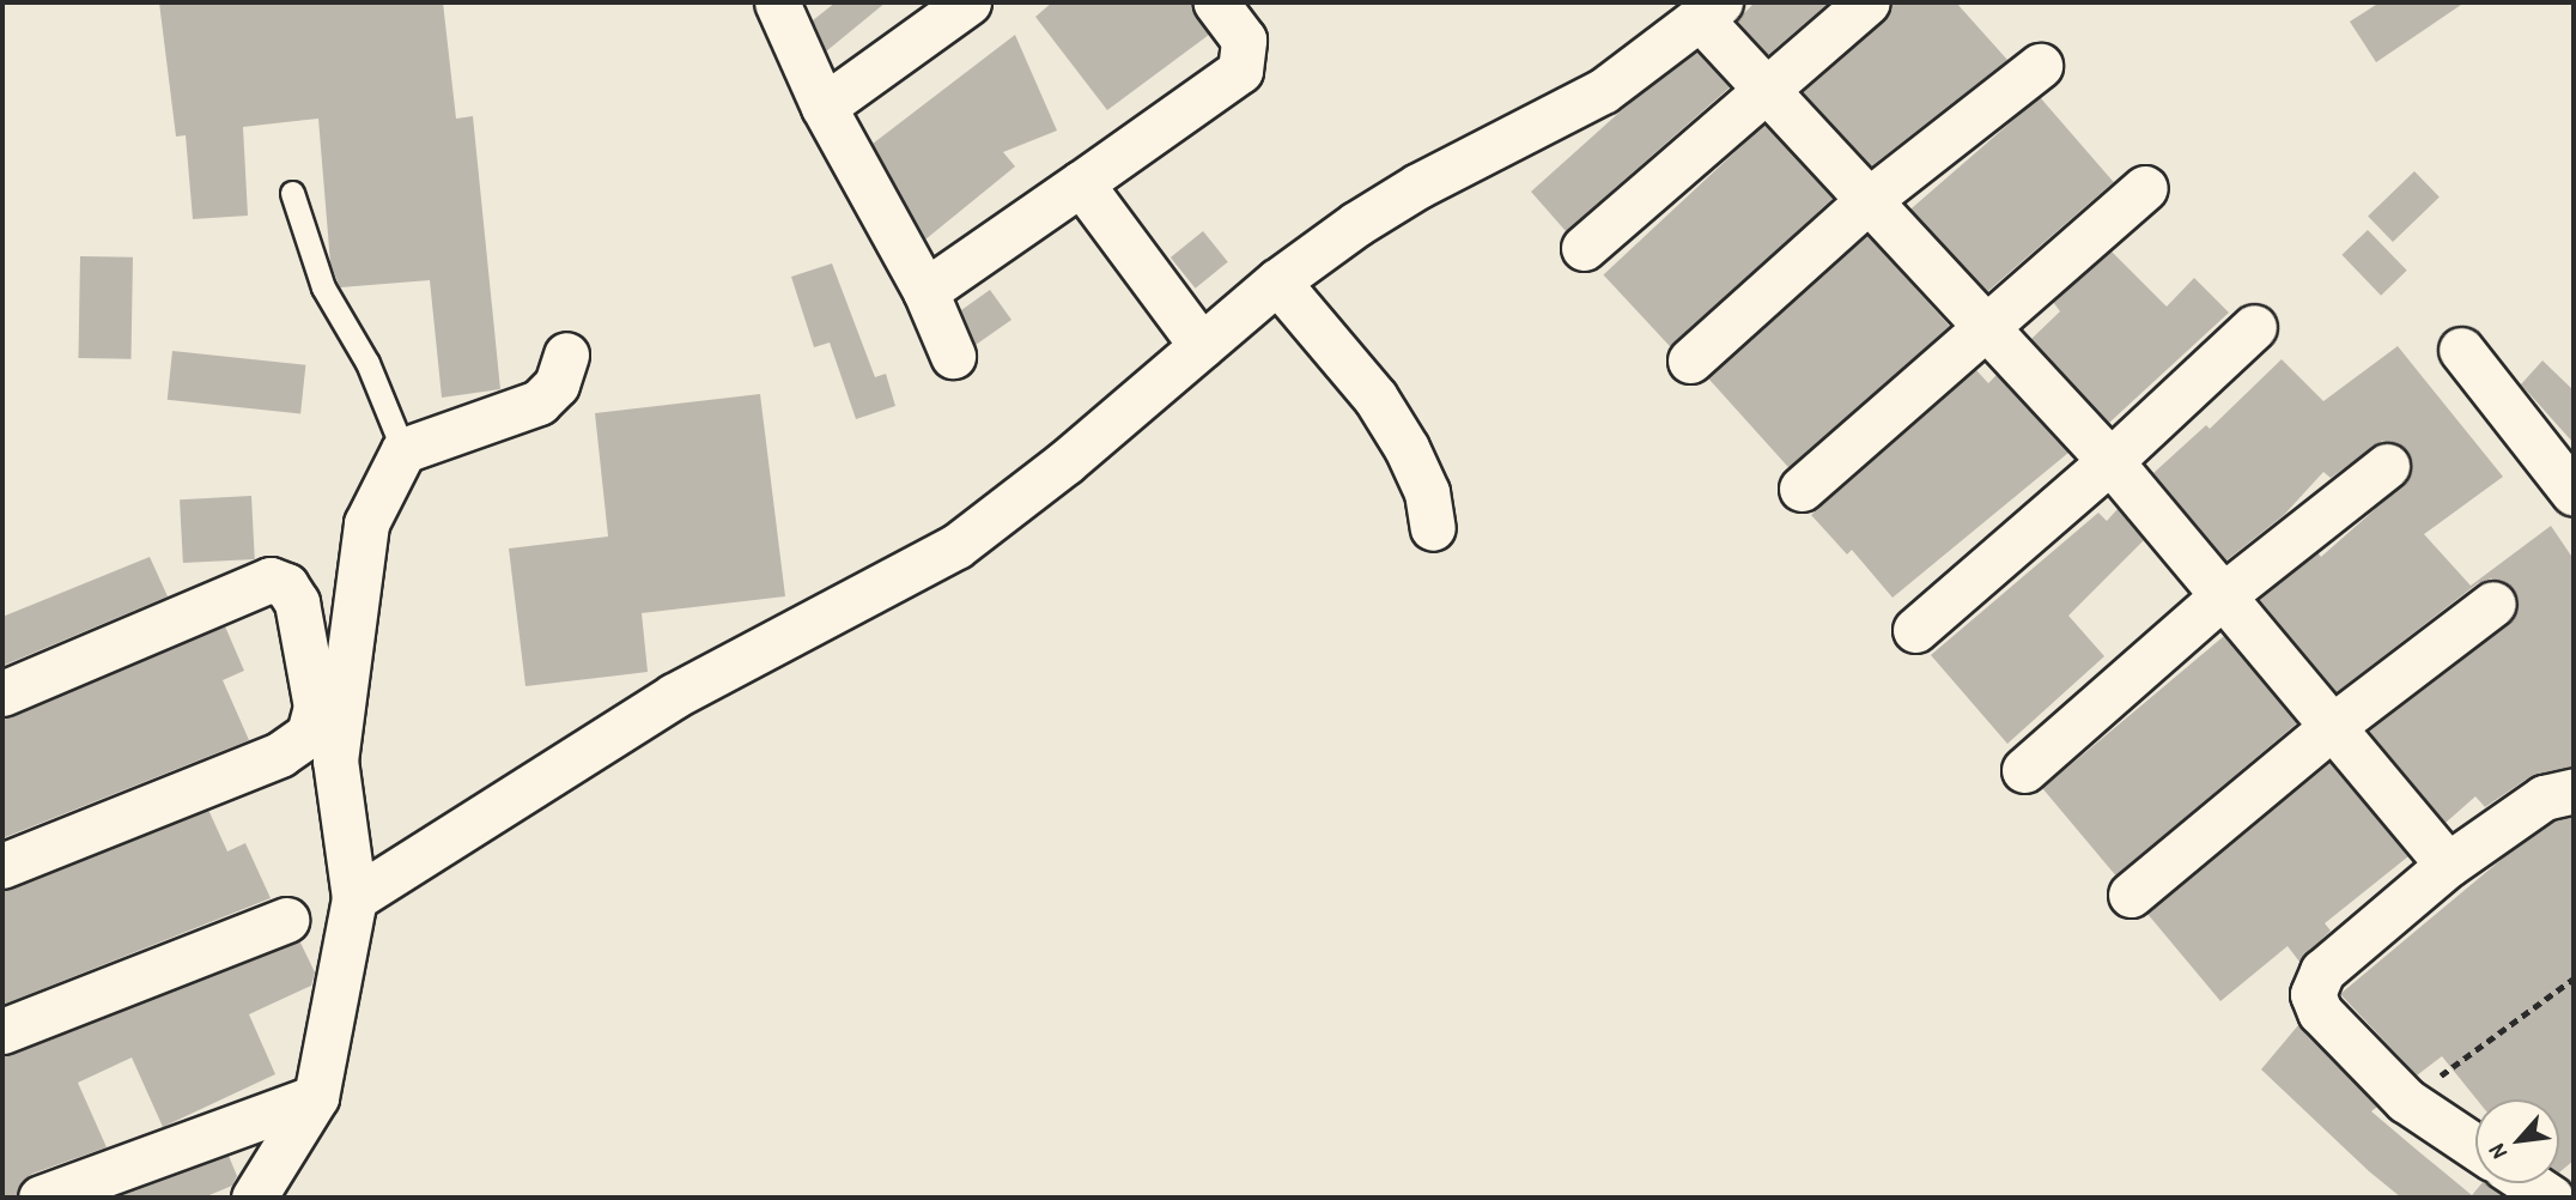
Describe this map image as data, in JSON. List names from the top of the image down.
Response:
{
  "north": "bottom left"
}
